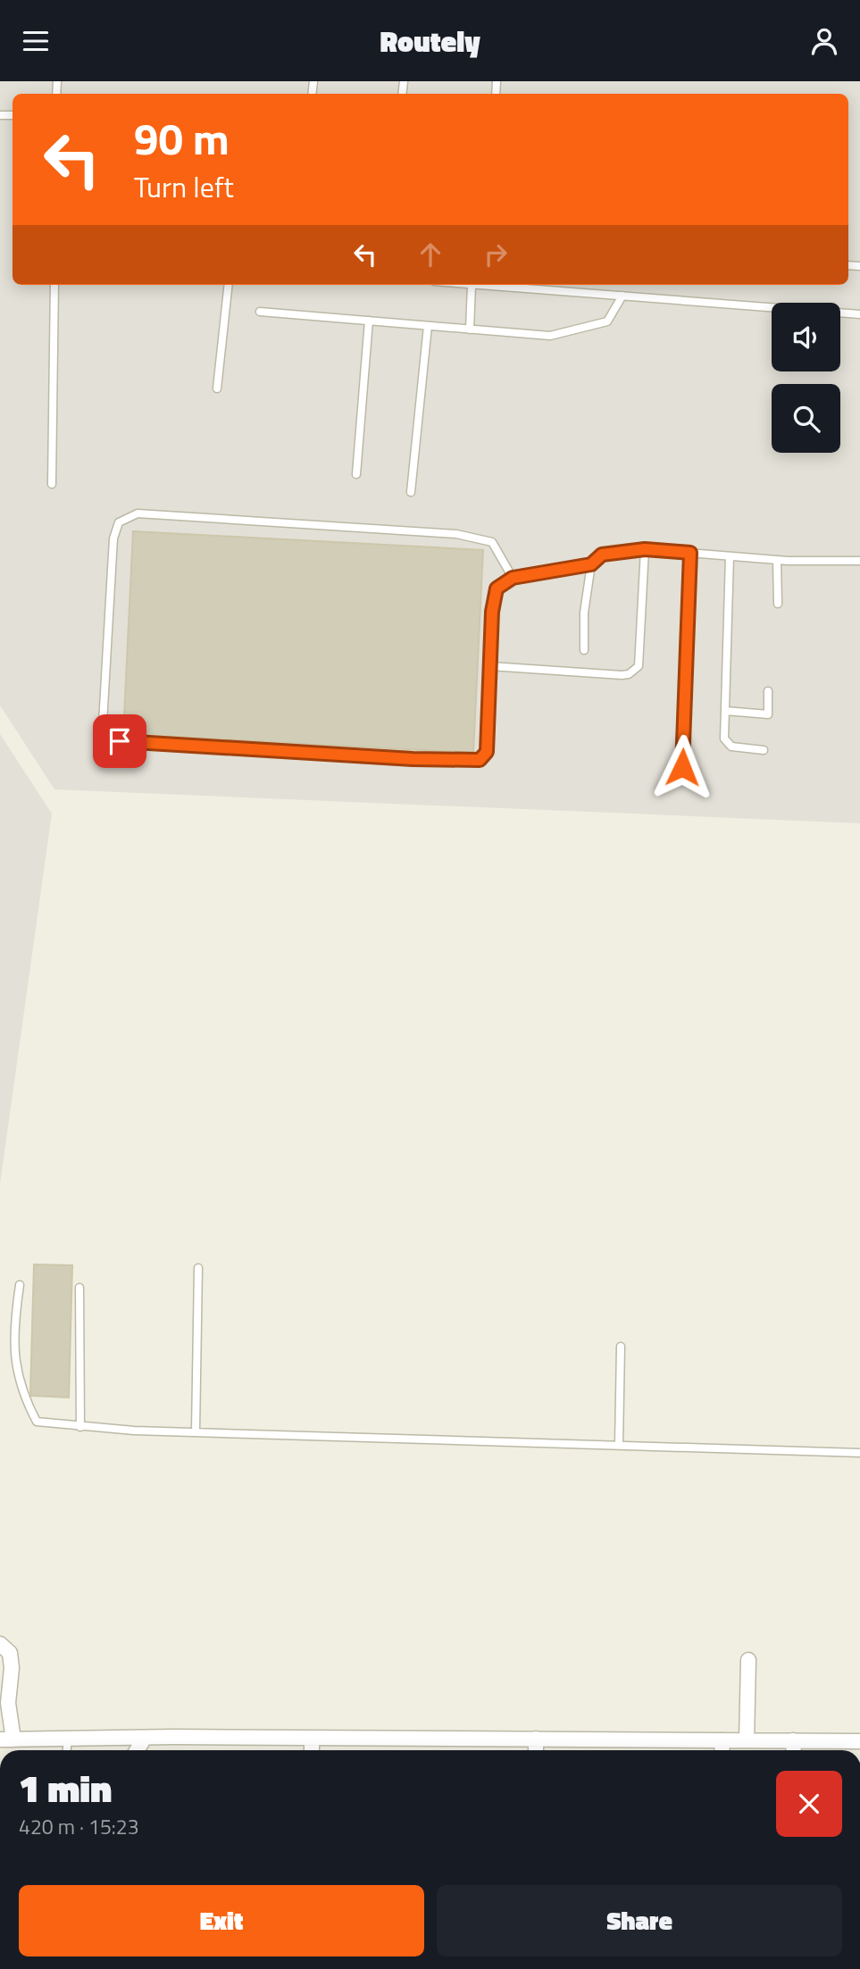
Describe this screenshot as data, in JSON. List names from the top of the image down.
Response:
{
  "page": {
    "header": "Routely",
    "turn": ["90 m", "Turn left"],
    "heading": ["1 min", "420 m · 15:23"],
    "buttons": ["Exit", "Share"]
  }
}
